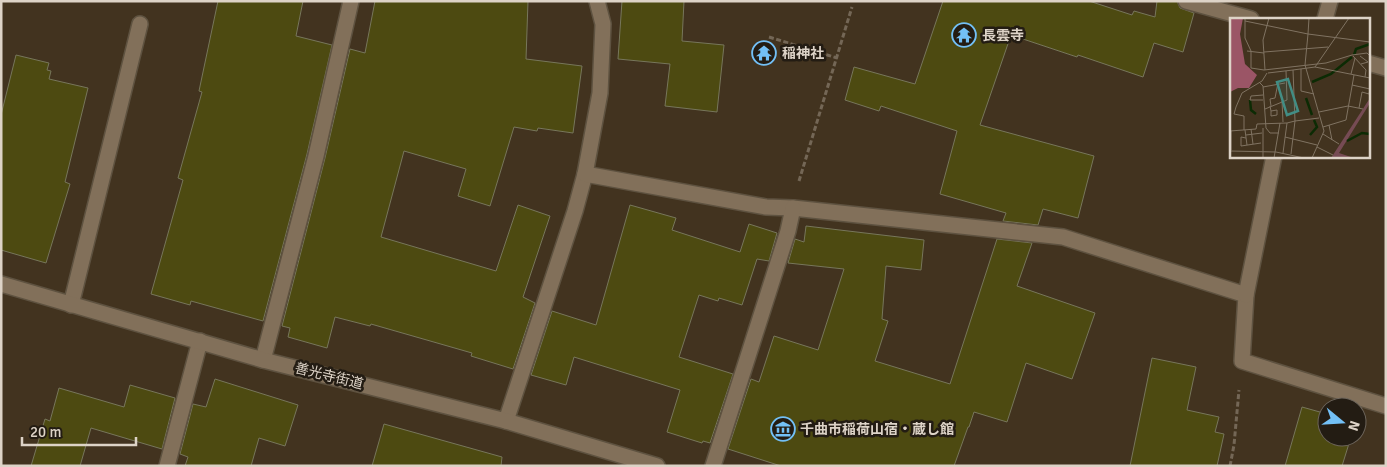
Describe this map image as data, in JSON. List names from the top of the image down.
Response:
{
  "streets": {
    "street": ["善光寺街道"]
  },
  "places": {
    "temple": ["長雲寺", "稲神社"],
    "museum": ["千曲市稲荷山宿・蔵し館"]
  },
  "scale_bar": "20 m",
  "north": "right"
}
